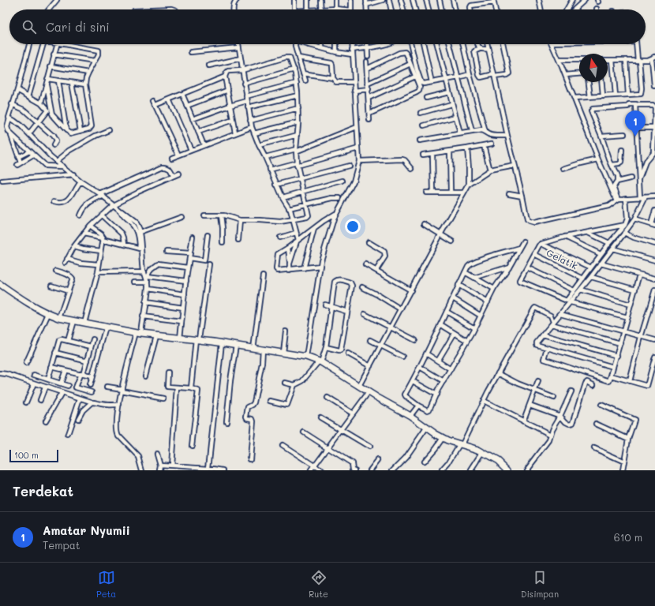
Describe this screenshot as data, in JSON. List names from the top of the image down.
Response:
{
  "streets": {
    "street": ["Gelatik"]
  },
  "scale_bar": "100 m",
  "north": "top",
  "page": {
    "search": "Cari di sini",
    "pins": "1",
    "scale": "100 m",
    "heading": "Terdekat",
    "list": [
      {
        "mark": "1",
        "name": "Amatar Nyumii",
        "note": "Tempat",
        "value": "610 m"
      }
    ],
    "nav": ["Peta", "Rute", "Disimpan"]
  }
}
